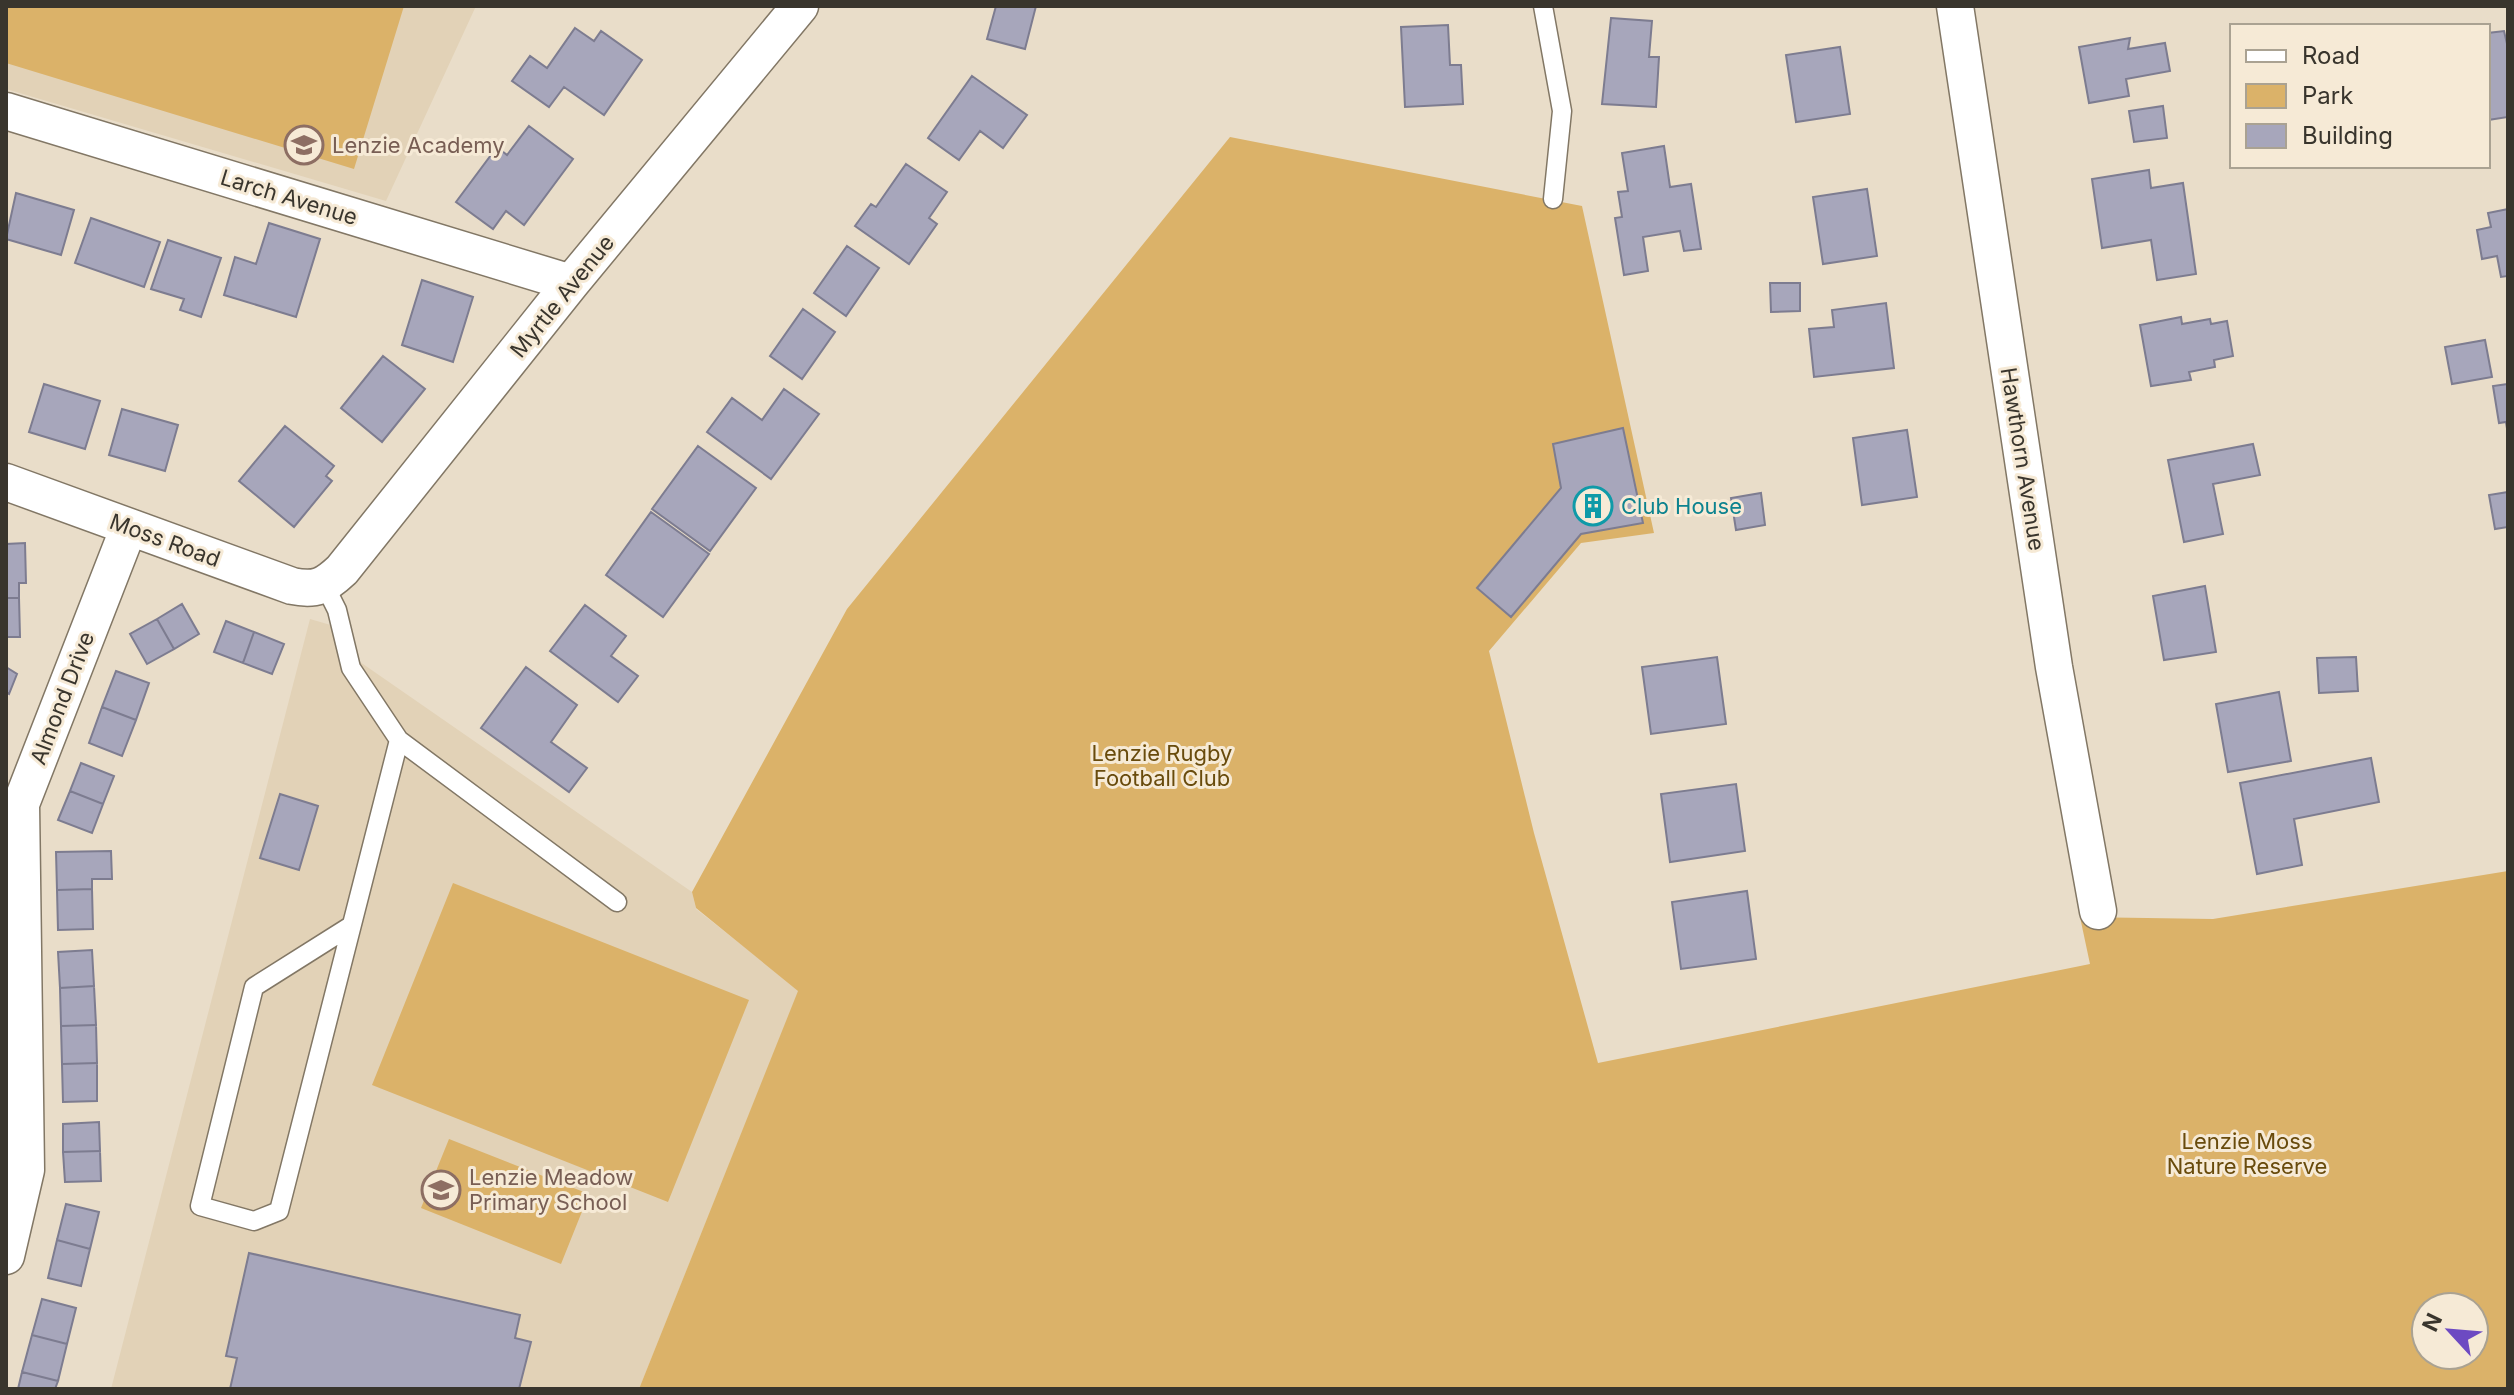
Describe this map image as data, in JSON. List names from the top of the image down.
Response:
{
  "streets": {
    "street": [
      "Larch Avenue",
      "Myrtle Avenue",
      "Hawthorn Avenue",
      "Moss Road",
      "Almond Drive"
    ]
  },
  "crossings": [
    ["Larch Avenue", "Myrtle Avenue"],
    ["Myrtle Avenue", "Moss Road"],
    ["Moss Road", "Almond Drive"]
  ],
  "parks": ["Lenzie Rugby Football Club", "Lenzie Moss Nature Reserve"],
  "places": {
    "school or university": ["Lenzie Academy", "Lenzie Meadow Primary School"],
    "building": ["Club House"]
  },
  "legend": ["Road", "Park", "Building"],
  "north": "top left"
}
